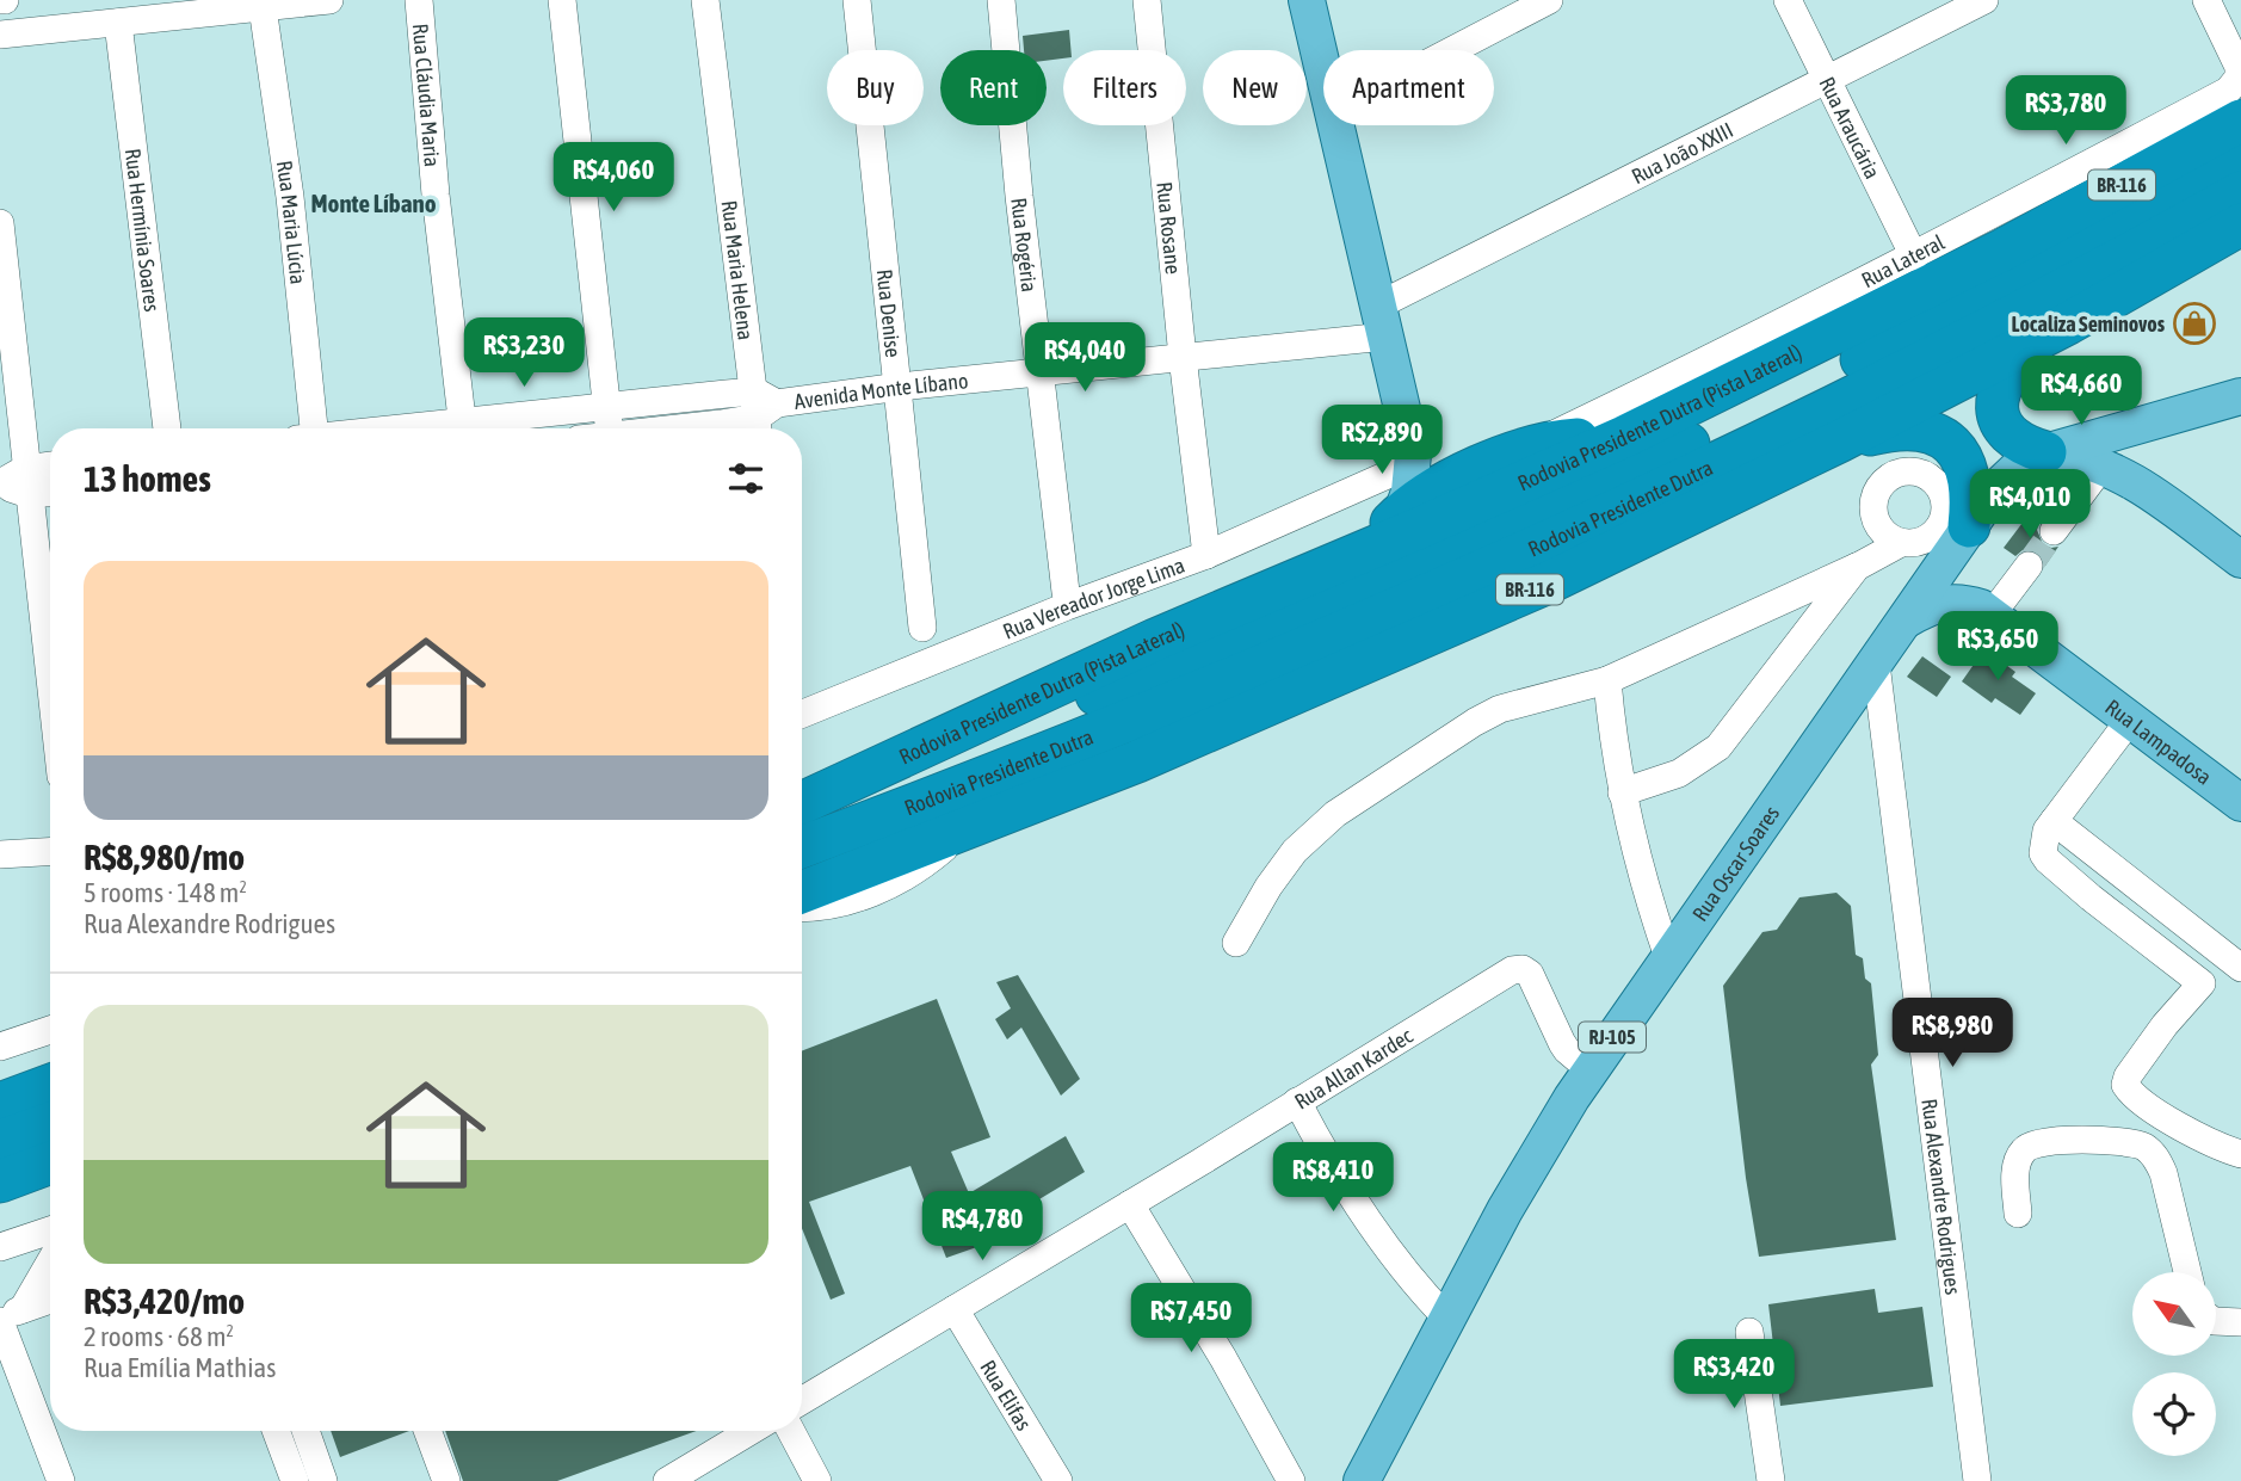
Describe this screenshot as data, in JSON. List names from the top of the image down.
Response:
{
  "streets": {
    "highway": ["BR-116", "Rodovia Presidente Dutra (Pista Lateral)", "Rodovia Presidente Dutra"],
    "main road": ["Rua Lampadosa", "Rua Oscar Soares", "RJ-105"],
    "street": [
      "Rua Cláudia Maria",
      "Rua Araucária",
      "Rua João XXIII",
      "Rua Maria Lúcia",
      "Rua Rosane",
      "Rua Hermínia Soares",
      "Rua Rogéria",
      "Rua Lateral",
      "Rua Maria Helena",
      "Rua Denise",
      "Avenida Monte Líbano",
      "Rua Vereador Jorge Lima",
      "Rua Allan Kardec",
      "Rua Alexandre Rodrigues",
      "Rua Elifas"
    ]
  },
  "crossings": [
    ["Rua Araucária", "Rua João XXIII"],
    ["Rua Araucária", "Rua Lateral"],
    ["Rua João XXIII", "Avenida Monte Líbano"],
    ["Rua Rosane", "Avenida Monte Líbano"],
    ["Rua Rosane", "Rua Vereador Jorge Lima"],
    ["Rua Rogéria", "Avenida Monte Líbano"],
    ["Rua Maria Helena", "Avenida Monte Líbano"],
    ["Rua Denise", "Avenida Monte Líbano"],
    ["Rua Lampadosa", "RJ-105"],
    ["Rua Oscar Soares", "RJ-105"],
    ["Rua Oscar Soares", "Rua Allan Kardec"],
    ["Rua Oscar Soares", "Rua Alexandre Rodrigues"],
    ["Rua Allan Kardec", "Rua Elifas"]
  ],
  "districts": ["Monte Líbano"],
  "places": {
    "shop": ["Localiza Seminovos"]
  },
  "north": "top left",
  "page": {
    "chip": [
      "Buy",
      "Rent",
      "Filters",
      "New",
      "Apartment"
    ],
    "price": [
      "R$3,780",
      "R$4,060",
      "R$3,230",
      "R$4,040",
      "R$4,660",
      "R$2,890",
      "R$4,010",
      "R$3,650",
      "R$8,980",
      "R$8,410",
      "R$4,780",
      "R$7,450",
      "R$3,420"
    ],
    "heading": "13 homes",
    "list": [
      {
        "name": "R$8,980/mo",
        "note": "5 rooms · 148 m² · Rua Alexandre Rodrigues"
      },
      {
        "name": "R$3,420/mo",
        "note": "2 rooms · 68 m² · Rua Emília Mathias"
      }
    ]
  }
}
